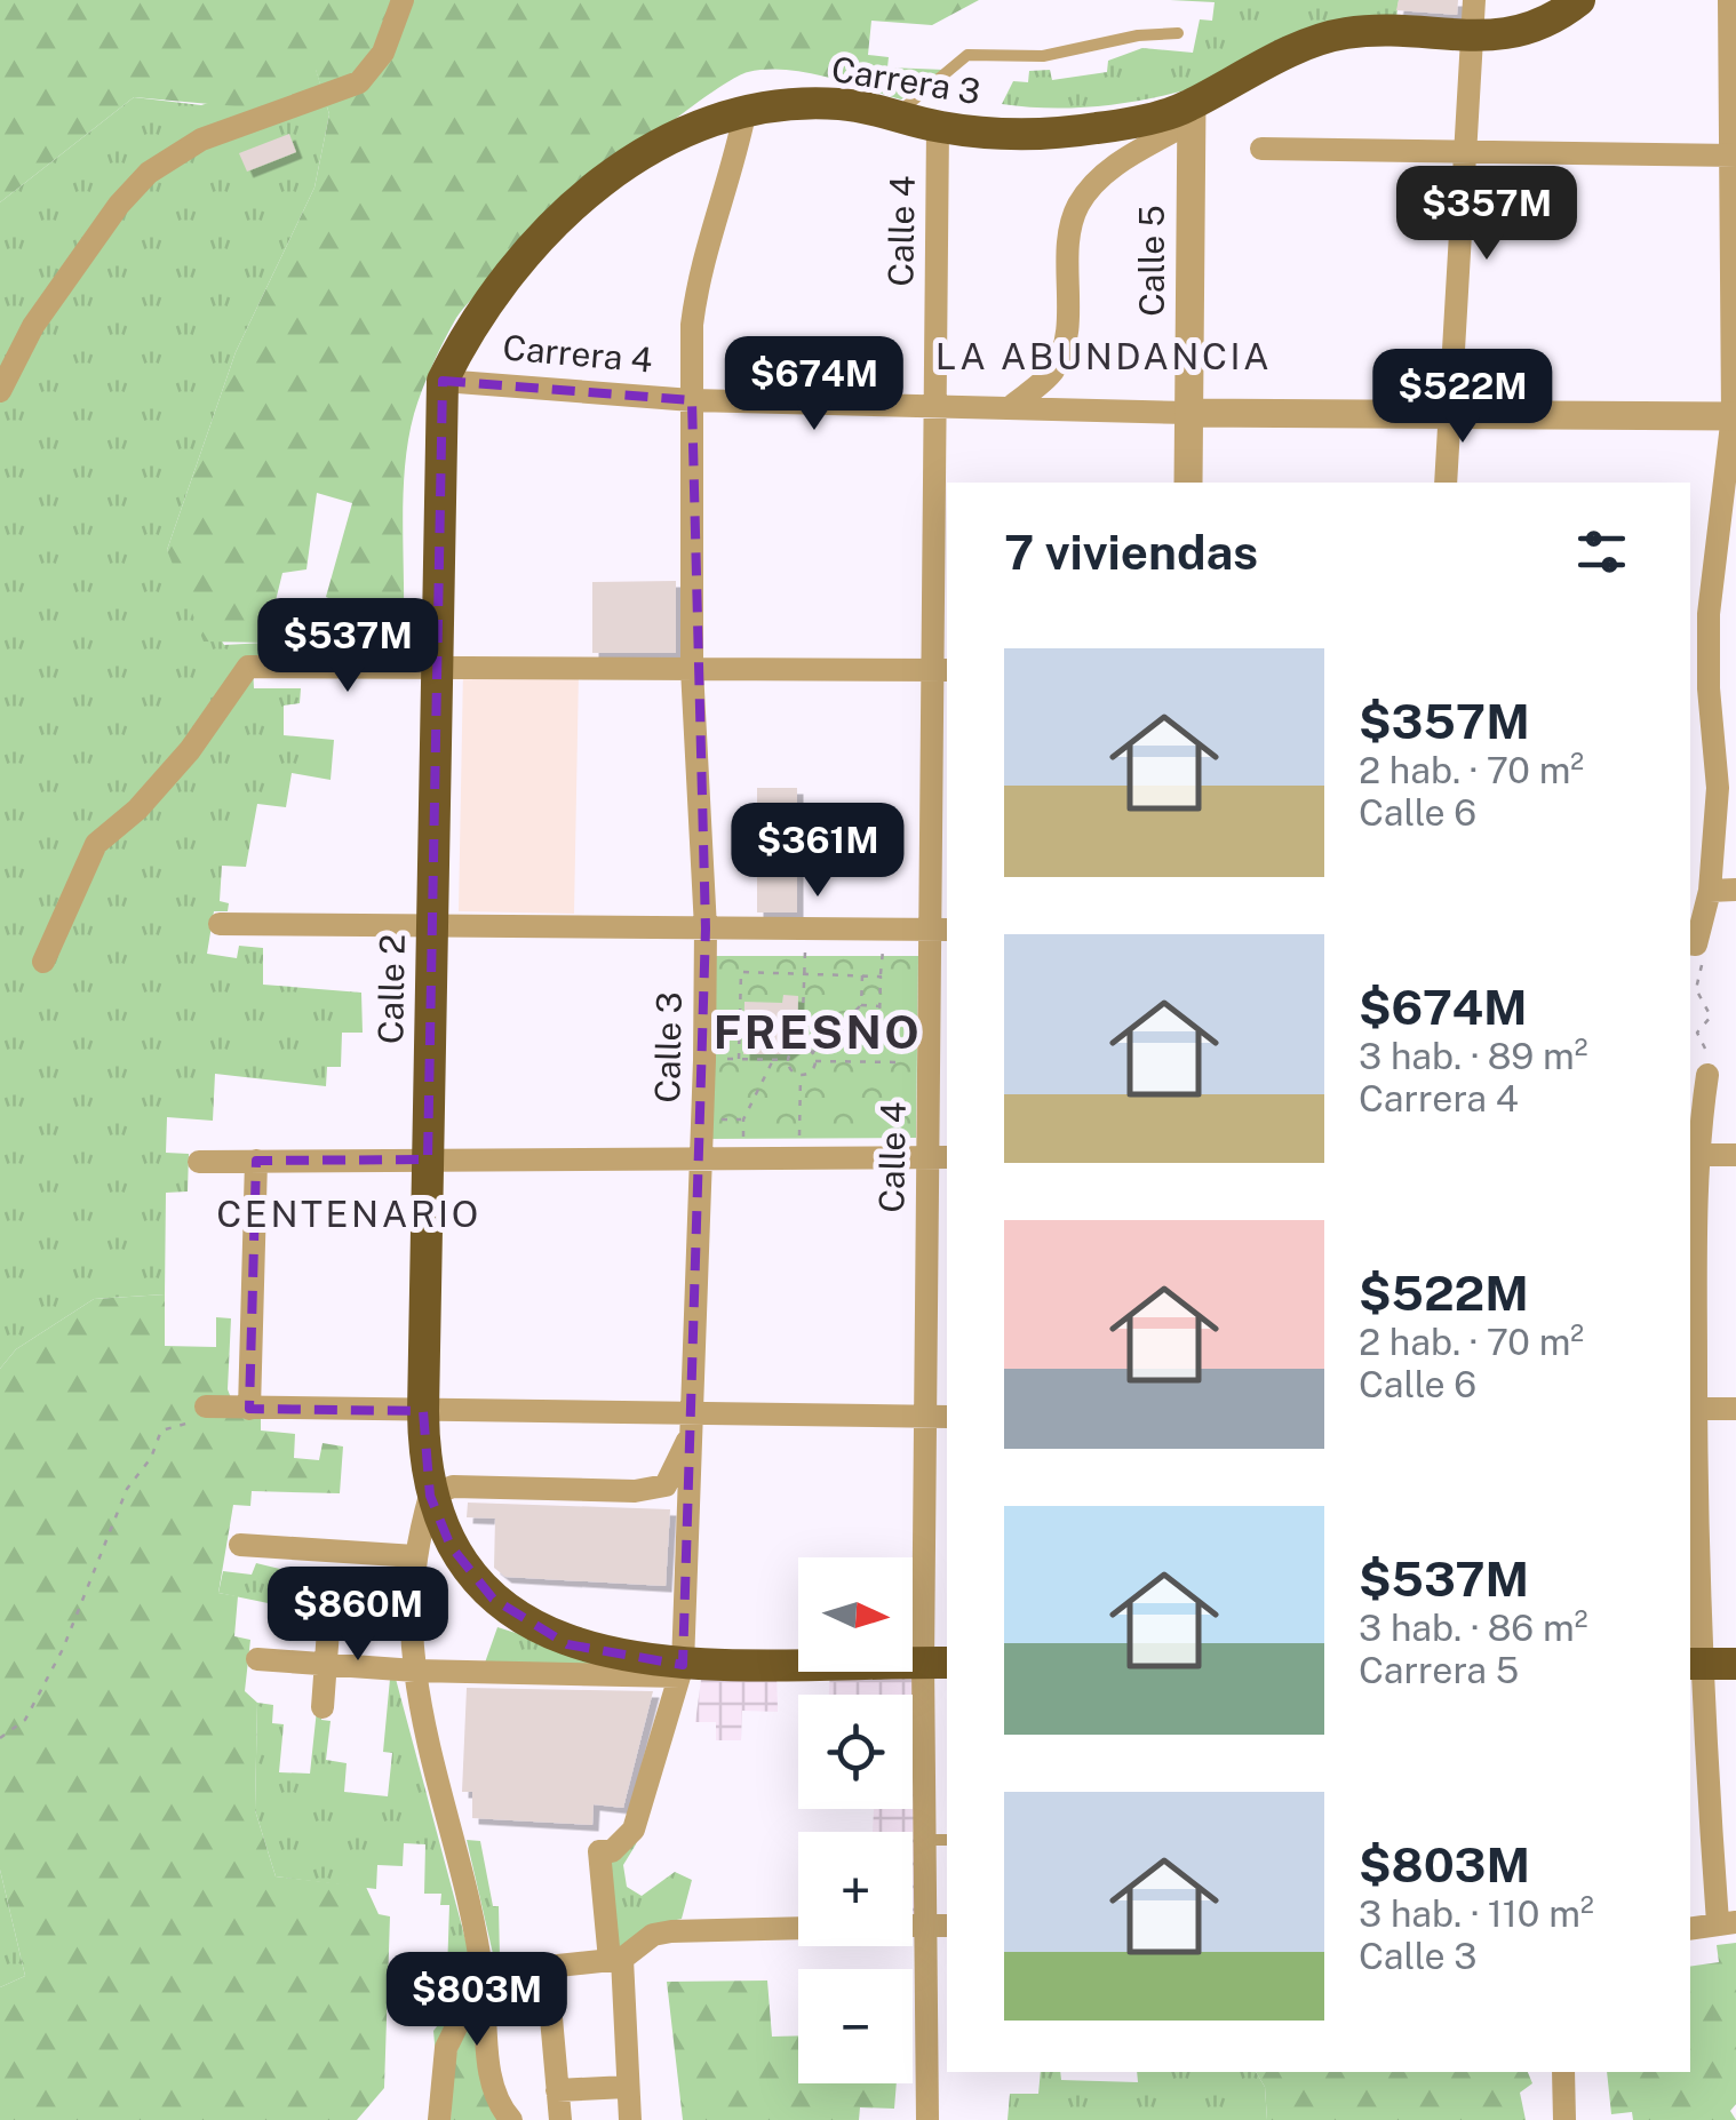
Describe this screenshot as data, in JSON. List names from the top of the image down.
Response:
{
  "streets": {
    "highway": ["Carrera 3", "Calle 2"],
    "street": [
      "Calle 4",
      "Calle 5",
      "Carrera 4",
      "Calle 3"
    ]
  },
  "crossings": [
    ["Carrera 3", "Calle 4"],
    ["Carrera 3", "Calle 5"],
    ["Carrera 3", "Carrera 4"],
    ["Carrera 3", "Calle 2"],
    ["Carrera 3", "Calle 3"],
    ["Calle 4", "Carrera 4"],
    ["Calle 4", "Calle 2"],
    ["Calle 5", "Carrera 4"],
    ["Carrera 4", "Calle 2"],
    ["Carrera 4", "Calle 3"],
    ["Calle 2", "Calle 3"]
  ],
  "districts": ["LA ABUNDANCIA", "FRESNO", "CENTENARIO"],
  "north": "right",
  "page": {
    "price": [
      "$357M",
      "$674M",
      "$522M",
      "$537M",
      "$361M",
      "$860M",
      "$803M"
    ],
    "heading": "7 viviendas",
    "list": [
      {
        "name": "$357M",
        "note": "2 hab. · 70 m² · Calle 6"
      },
      {
        "name": "$674M",
        "note": "3 hab. · 89 m² · Carrera 4"
      },
      {
        "name": "$522M",
        "note": "2 hab. · 70 m² · Calle 6"
      },
      {
        "name": "$537M",
        "note": "3 hab. · 86 m² · Carrera 5"
      },
      {
        "name": "$803M",
        "note": "3 hab. · 110 m² · Calle 3"
      }
    ],
    "map_buttons": ["+", "−"]
  }
}
